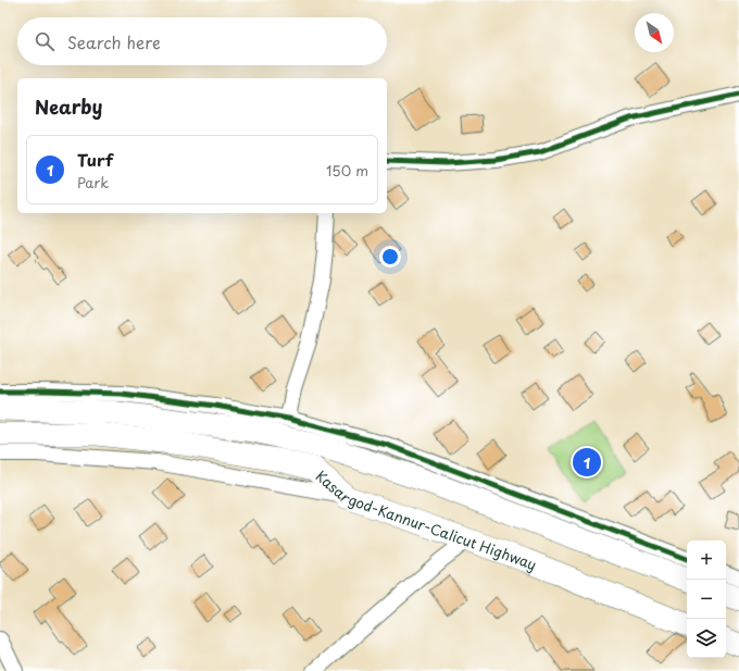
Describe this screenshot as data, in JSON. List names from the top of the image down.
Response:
{
  "streets": {
    "highway": ["Kasargod-Kannur-Calicut Highway"]
  },
  "north": "bottom right",
  "page": {
    "search": "Search here",
    "heading": "Nearby",
    "list": [
      {
        "mark": "1",
        "name": "Turf",
        "note": "Park",
        "value": "150 m"
      }
    ],
    "pins": "1",
    "map_buttons": ["+", "−"]
  }
}
